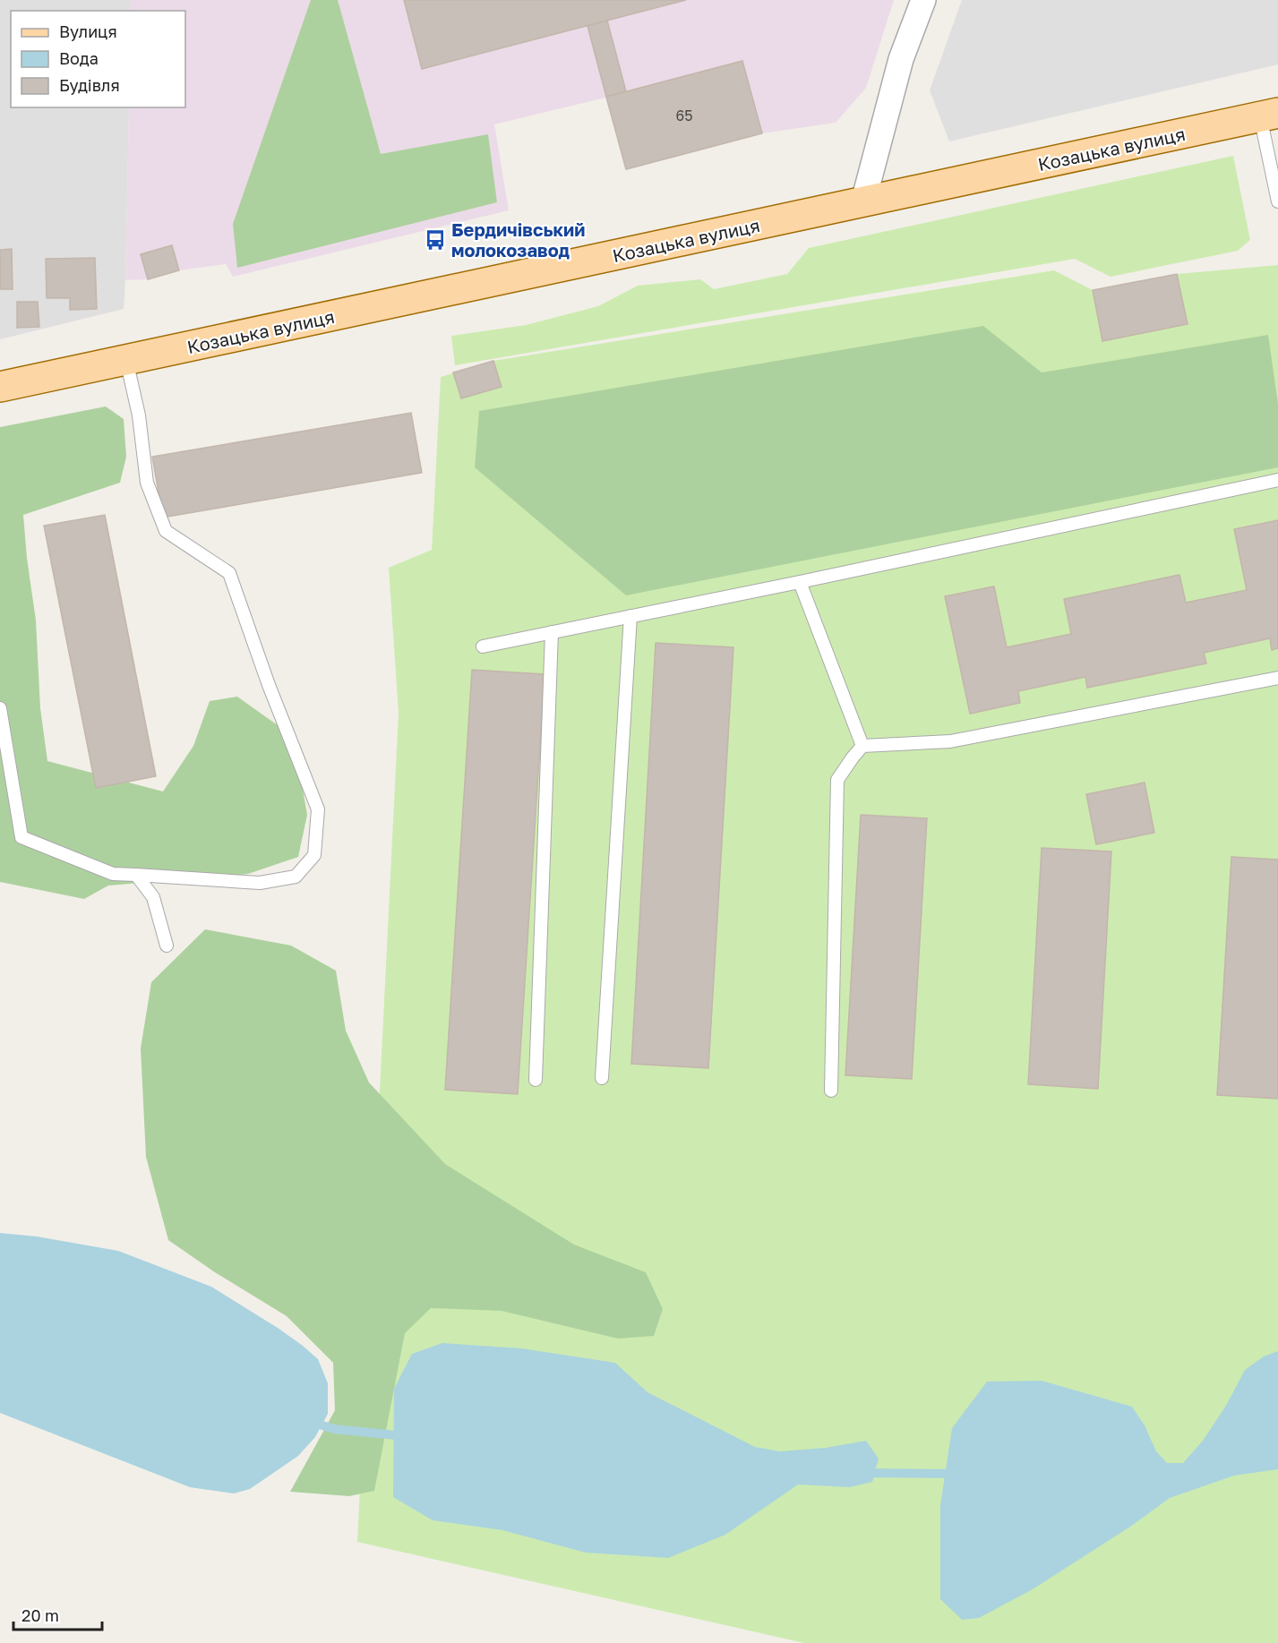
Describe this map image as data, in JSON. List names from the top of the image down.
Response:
{
  "streets": {
    "main road": ["Козацька вулиця"]
  },
  "places": {
    "bus stop": ["Бердичівський молокозавод"]
  },
  "house_numbers": ["65"],
  "legend": ["Вулиця", "Вода", "Будівля"],
  "scale_bar": "20 m"
}
